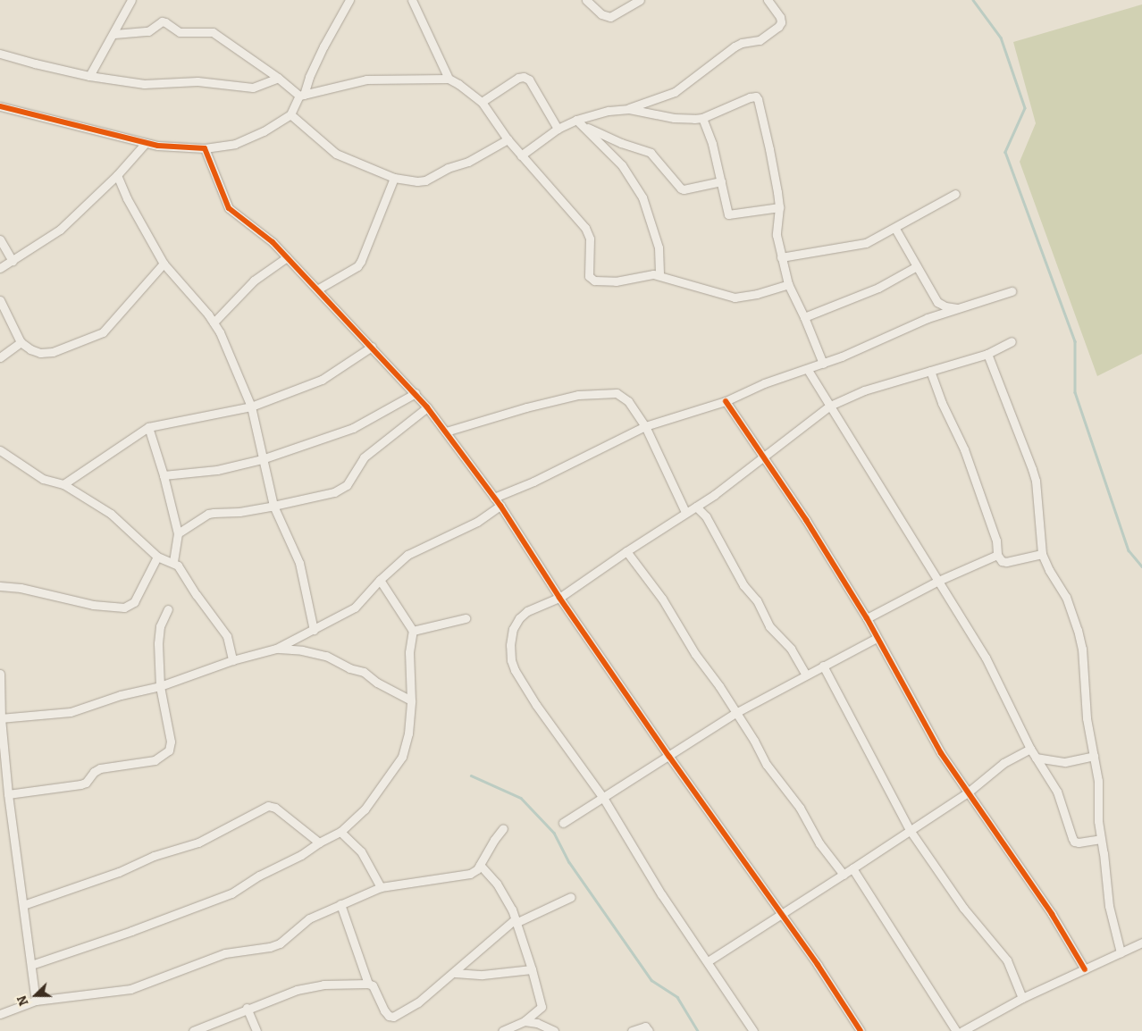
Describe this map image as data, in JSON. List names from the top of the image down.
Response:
{
  "north": "left"
}
